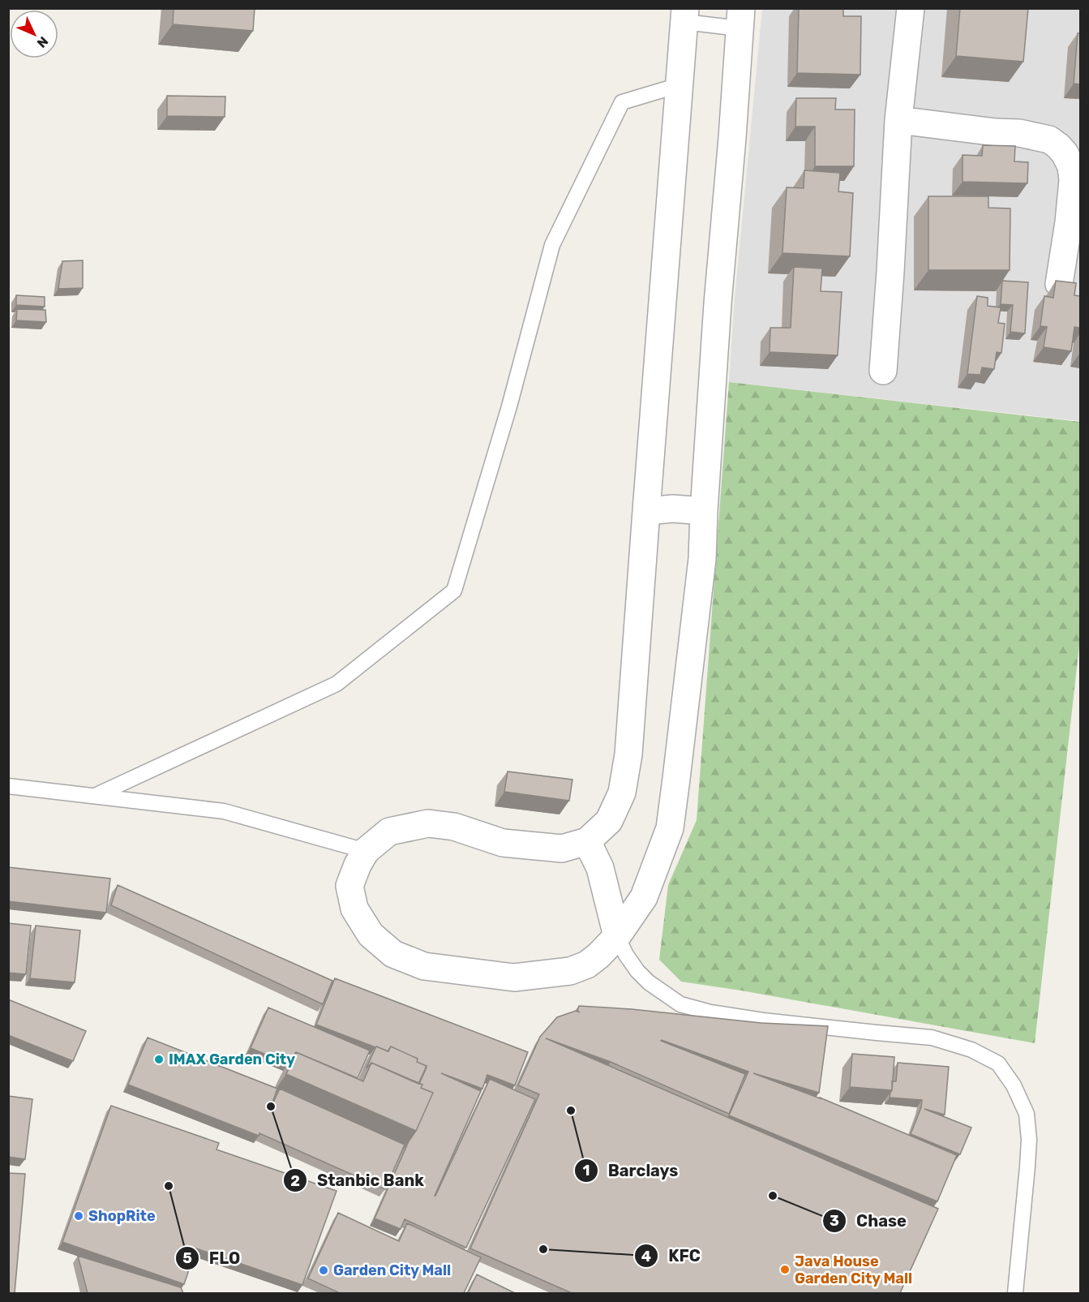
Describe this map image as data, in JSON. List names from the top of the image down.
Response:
{
  "places": [
    "IMAX Garden City",
    "Stanbic Bank",
    "Barclays",
    "FLO",
    "Chase",
    "ShopRite",
    "KFC",
    "Java House Garden City Mall",
    "Garden City Mall"
  ],
  "north": "bottom right"
}
